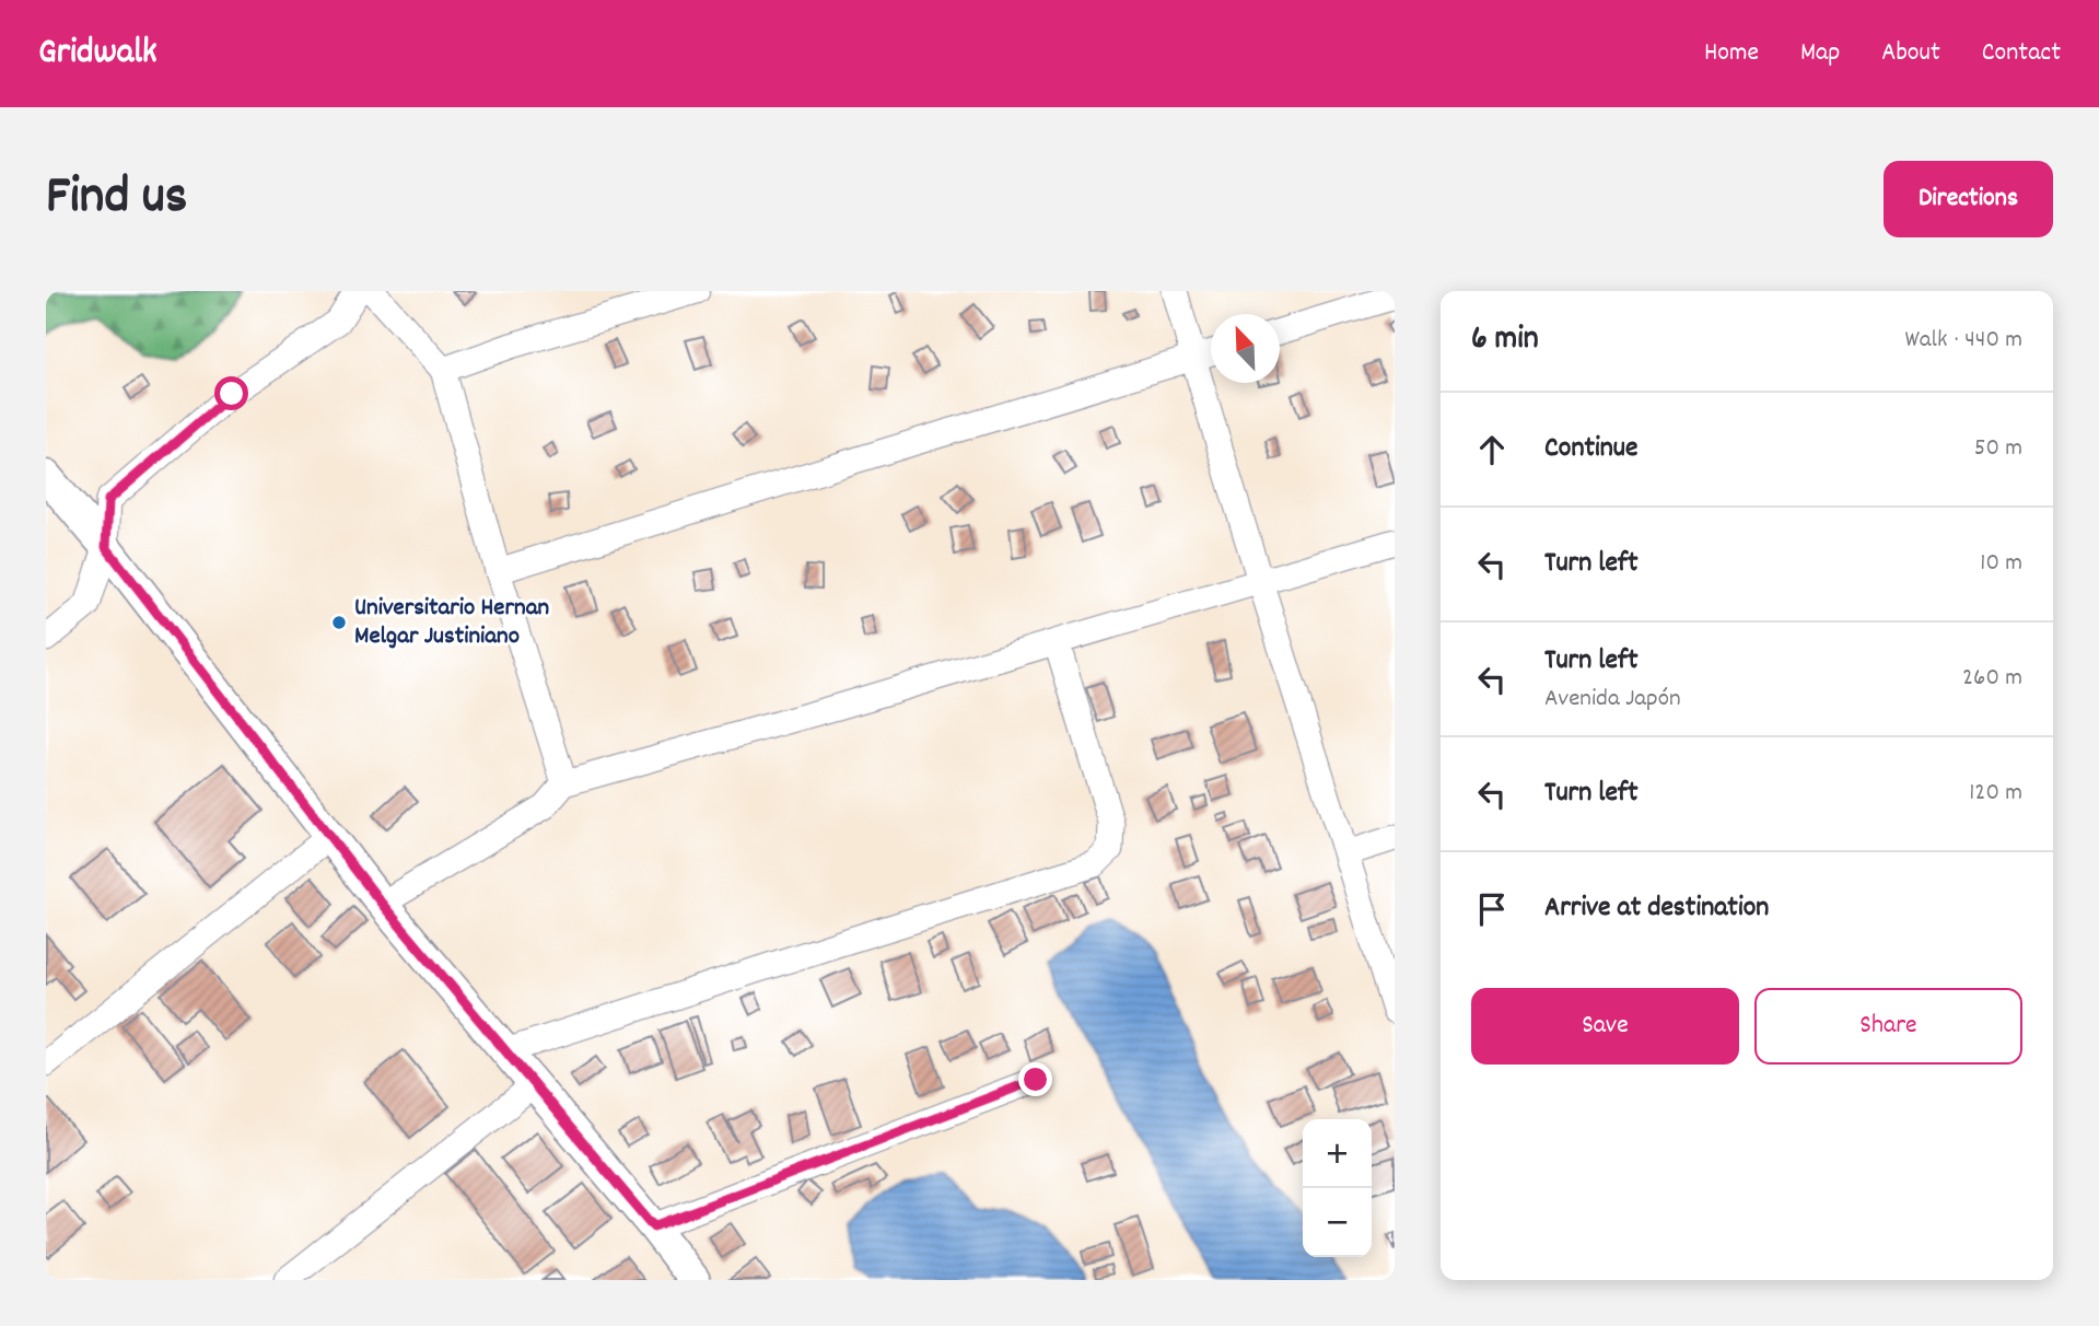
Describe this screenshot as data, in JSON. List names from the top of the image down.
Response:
{
  "places": ["Universitario Hernan Melgar Justiniano"],
  "north": "top left",
  "page": {
    "header": "Gridwalk",
    "nav": [
      "Home",
      "Map",
      "About",
      "Contact"
    ],
    "title": "Find us",
    "buttons": [
      "Directions",
      ["Save", "Share"]
    ],
    "heading": ["6 min", "Walk · 440 m"],
    "list": [
      ["Continue", "50 m"],
      ["Turn left", "10 m"],
      ["Turn left", "Avenida Japón", "260 m"],
      ["Turn left", "120 m"],
      "Arrive at destination"
    ],
    "map_buttons": ["+", "−"]
  }
}
